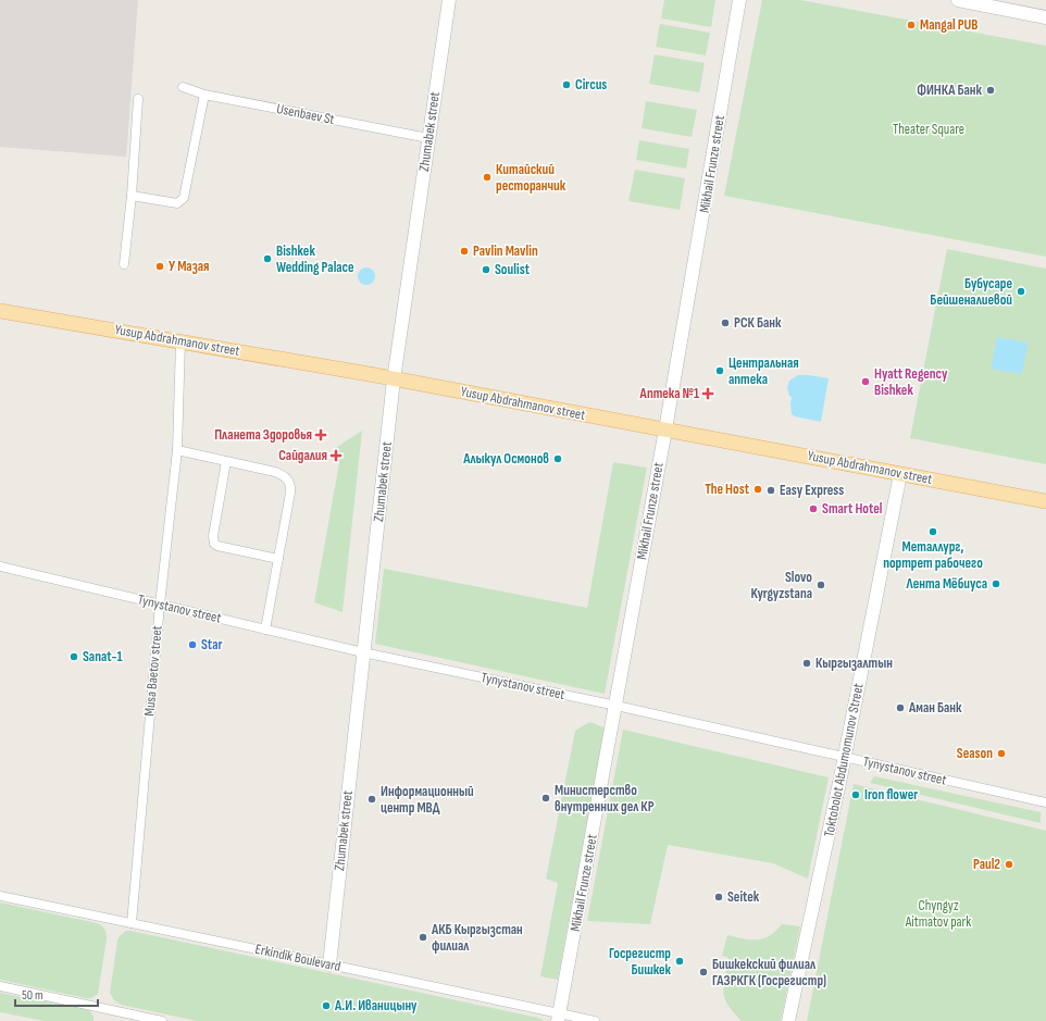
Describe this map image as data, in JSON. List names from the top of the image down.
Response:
{
  "streets": {
    "main road": ["Yusup Abdrahmanov street"],
    "street": [
      "Usenbaev St",
      "Zhumabek street",
      "Mikhail Frunze street",
      "Tynystanov street",
      "Musa Baetov street",
      "Toktobolot Abdumomunov Street",
      "Erkindik Boulevard"
    ]
  },
  "crossings": [
    ["Usenbaev St", "Zhumabek street"],
    ["Zhumabek street", "Yusup Abdrahmanov street"],
    ["Zhumabek street", "Tynystanov street"],
    ["Zhumabek street", "Erkindik Boulevard"],
    ["Mikhail Frunze street", "Yusup Abdrahmanov street"],
    ["Mikhail Frunze street", "Tynystanov street"],
    ["Mikhail Frunze street", "Erkindik Boulevard"],
    ["Yusup Abdrahmanov street", "Musa Baetov street"],
    ["Yusup Abdrahmanov street", "Toktobolot Abdumomunov Street"],
    ["Tynystanov street", "Musa Baetov street"],
    ["Tynystanov street", "Toktobolot Abdumomunov Street"],
    ["Musa Baetov street", "Erkindik Boulevard"]
  ],
  "parks": ["Theater Square", "Chyngyz Aitmatov park"],
  "places": {
    "other": [
      "Mangal PUB",
      "Circus",
      "ФИНКА Банк",
      "Китайский ресторанчик",
      "Pavlin Mavlin",
      "Bishkek Wedding Palace",
      "У Мазая",
      "Soulist",
      "Бубусаре Бейшеналиевой",
      "РСК Банк",
      "Центральная аптека",
      "Hyatt Regency Bishkek",
      "Алыкул Осмонов",
      "The Host",
      "Easy Express",
      "Smart Hotel",
      "Металлург, портрет рабочего",
      "Лента Мёбиуса",
      "Slovo Kyrgyzstana",
      "Star",
      "Sanat-1",
      "Кыргызалтын",
      "Аман Банк",
      "Season",
      "Iron flower",
      "Министерство внутренних дел КР",
      "Информационный центр МВД",
      "Paul2",
      "Seitek",
      "АКБ Кыргызстан филиал",
      "Госрегистр Бишкек",
      "Бишкекский филиал ГАЗРКГК (Госрегистр)",
      "А.И. Иваницыну"
    ],
    "health": ["Аптека №1", "Планета Здоровья", "Сайдалия"]
  },
  "scale_bar": "50 m"
}
